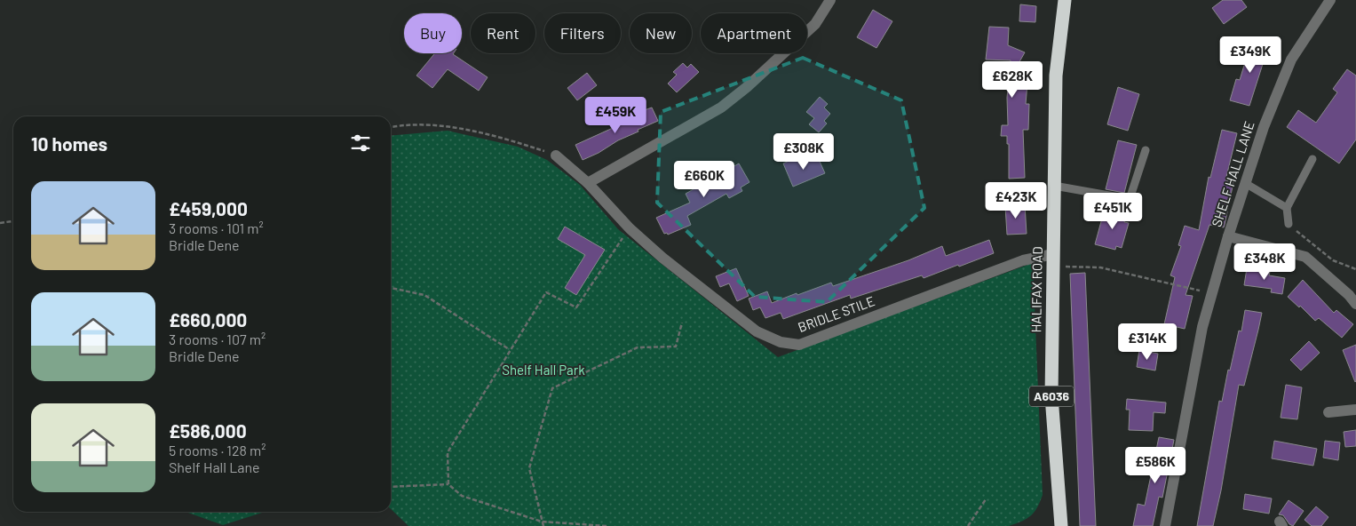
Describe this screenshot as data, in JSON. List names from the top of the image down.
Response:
{
  "streets": {
    "highway": ["HALIFAX ROAD", "A6036"],
    "street": ["SHELF HALL LANE", "BRIDLE STILE"]
  },
  "crossings": [
    ["HALIFAX ROAD", "BRIDLE STILE"]
  ],
  "parks": ["Shelf Hall Park"],
  "page": {
    "chip": [
      "Buy",
      "Rent",
      "Filters",
      "New",
      "Apartment"
    ],
    "price": [
      "£349K",
      "£628K",
      "£459K",
      "£308K",
      "£660K",
      "£423K",
      "£451K",
      "£348K",
      "£314K",
      "£586K"
    ],
    "heading": "10 homes",
    "list": [
      {
        "name": "£459,000",
        "note": "3 rooms · 101 m² · Bridle Dene"
      },
      {
        "name": "£660,000",
        "note": "3 rooms · 107 m² · Bridle Dene"
      },
      {
        "name": "£586,000",
        "note": "5 rooms · 128 m² · Shelf Hall Lane"
      }
    ]
  }
}
